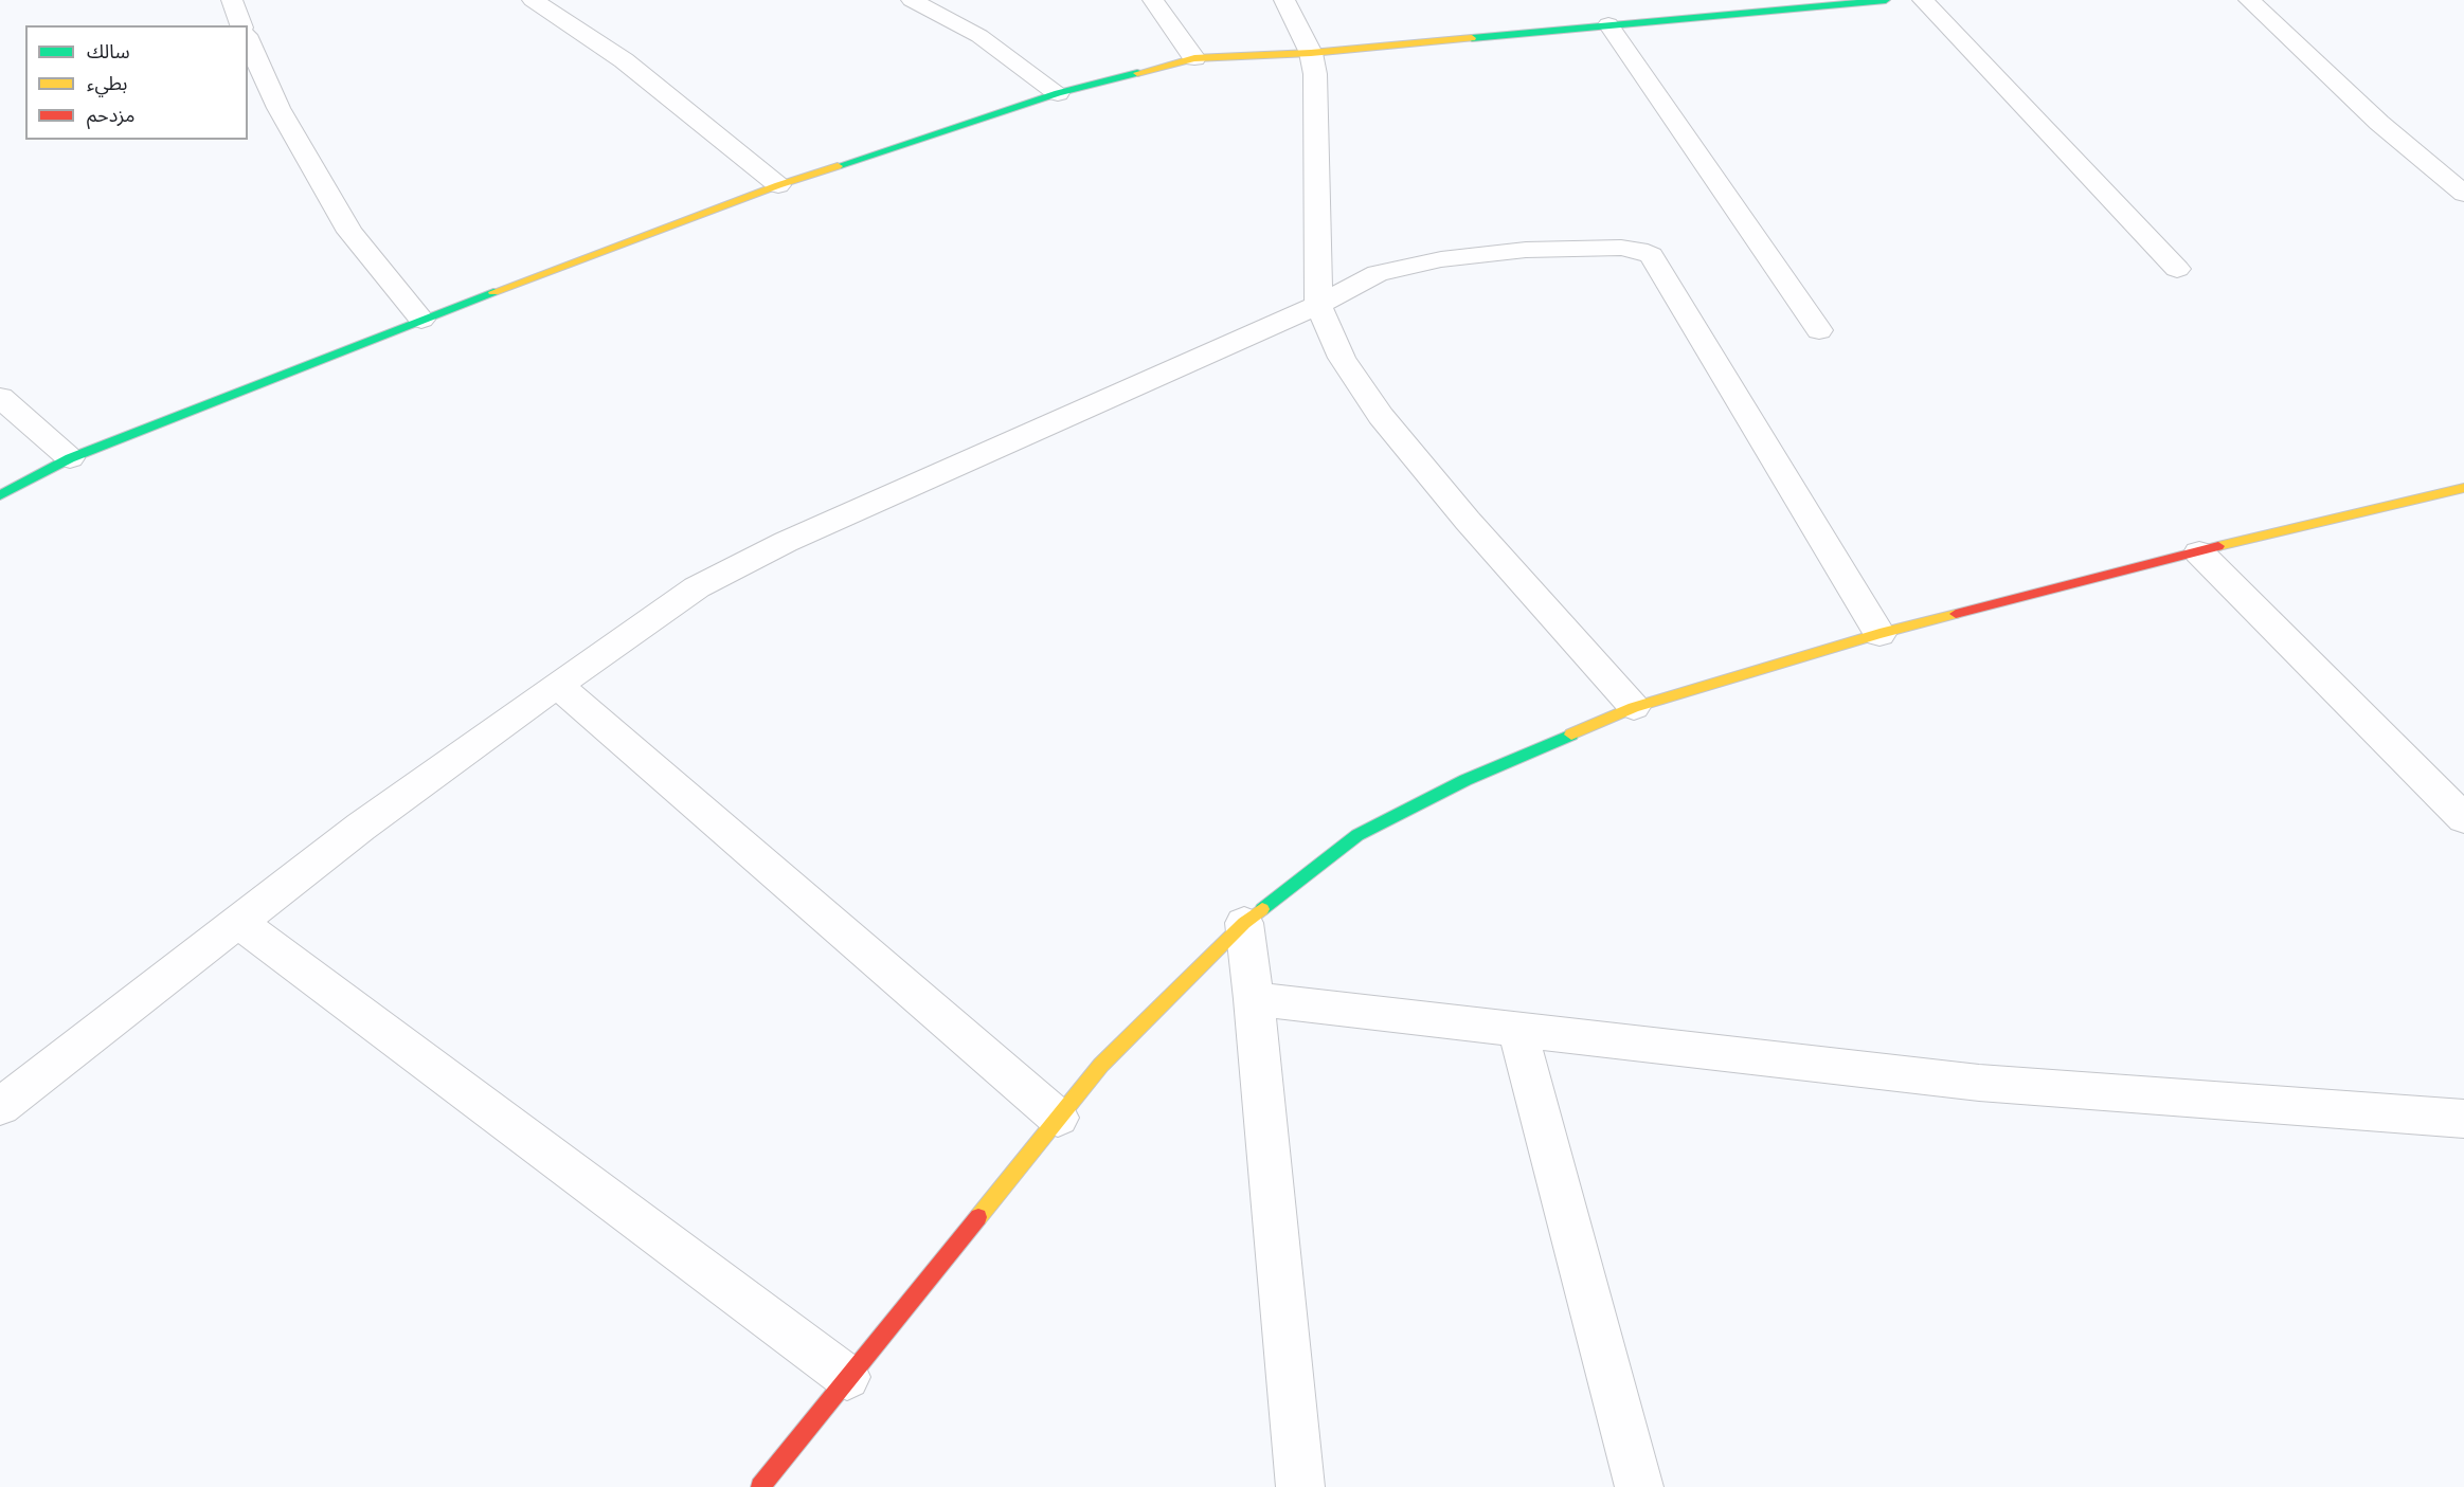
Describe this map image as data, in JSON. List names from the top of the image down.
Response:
{
  "legend": ["سالك", "بطيء", "مزدحم"]
}
